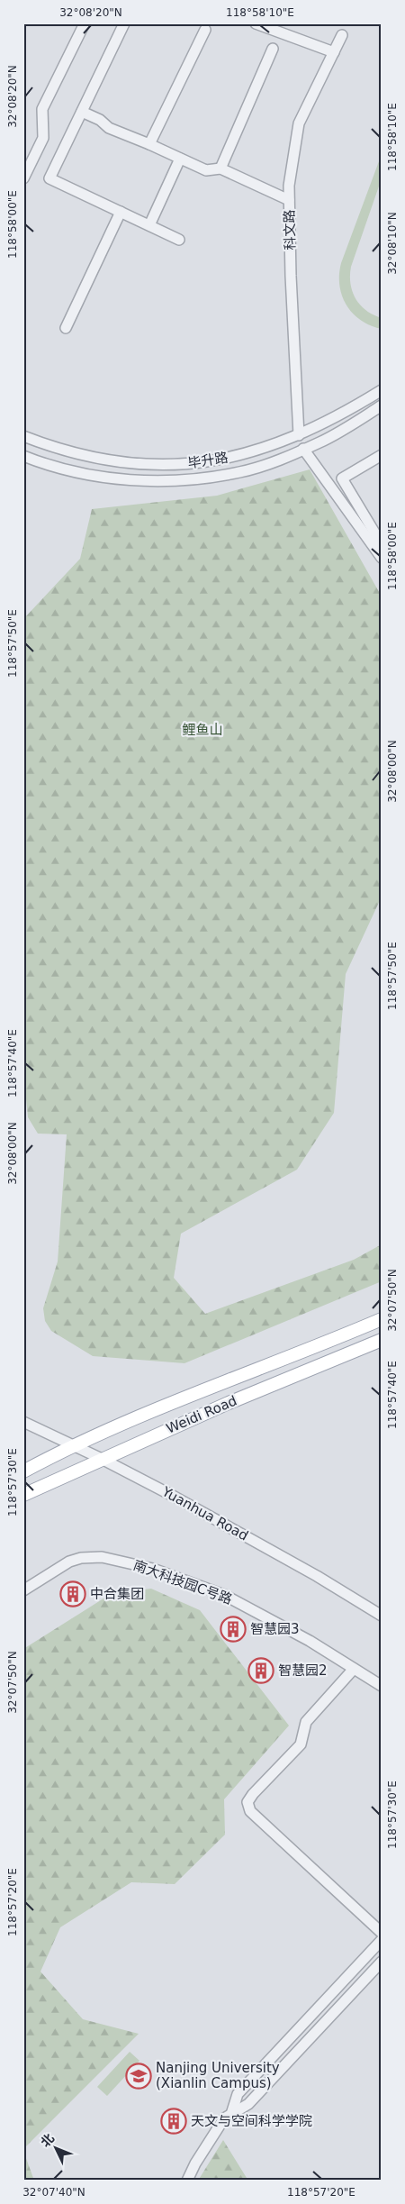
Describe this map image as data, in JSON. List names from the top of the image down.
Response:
{
  "streets": {
    "main road": ["Weidi Road"],
    "street": [
      "科文路",
      "毕升路",
      "Yuanhua Road",
      "南大科技园C号路"
    ]
  },
  "crossings": [
    ["科文路", "毕升路"],
    ["Weidi Road", "Yuanhua Road"]
  ],
  "parks": ["鲤鱼山"],
  "places": {
    "building": [
      "中合集团",
      "智慧园3",
      "智慧园2",
      "天文与空间科学学院"
    ],
    "school or university": ["Nanjing University (Xianlin Campus)"]
  },
  "north": "top left",
  "coordinates": [
    "32°08'20\"N",
    "118°58'10\"E",
    "118°58'00\"E",
    "32°08'10\"N",
    "118°57'50\"E",
    "32°08'00\"N",
    "118°57'40\"E",
    "32°07'50\"N",
    "118°57'30\"E",
    "118°57'20\"E",
    "32°07'40\"N"
  ]
}
